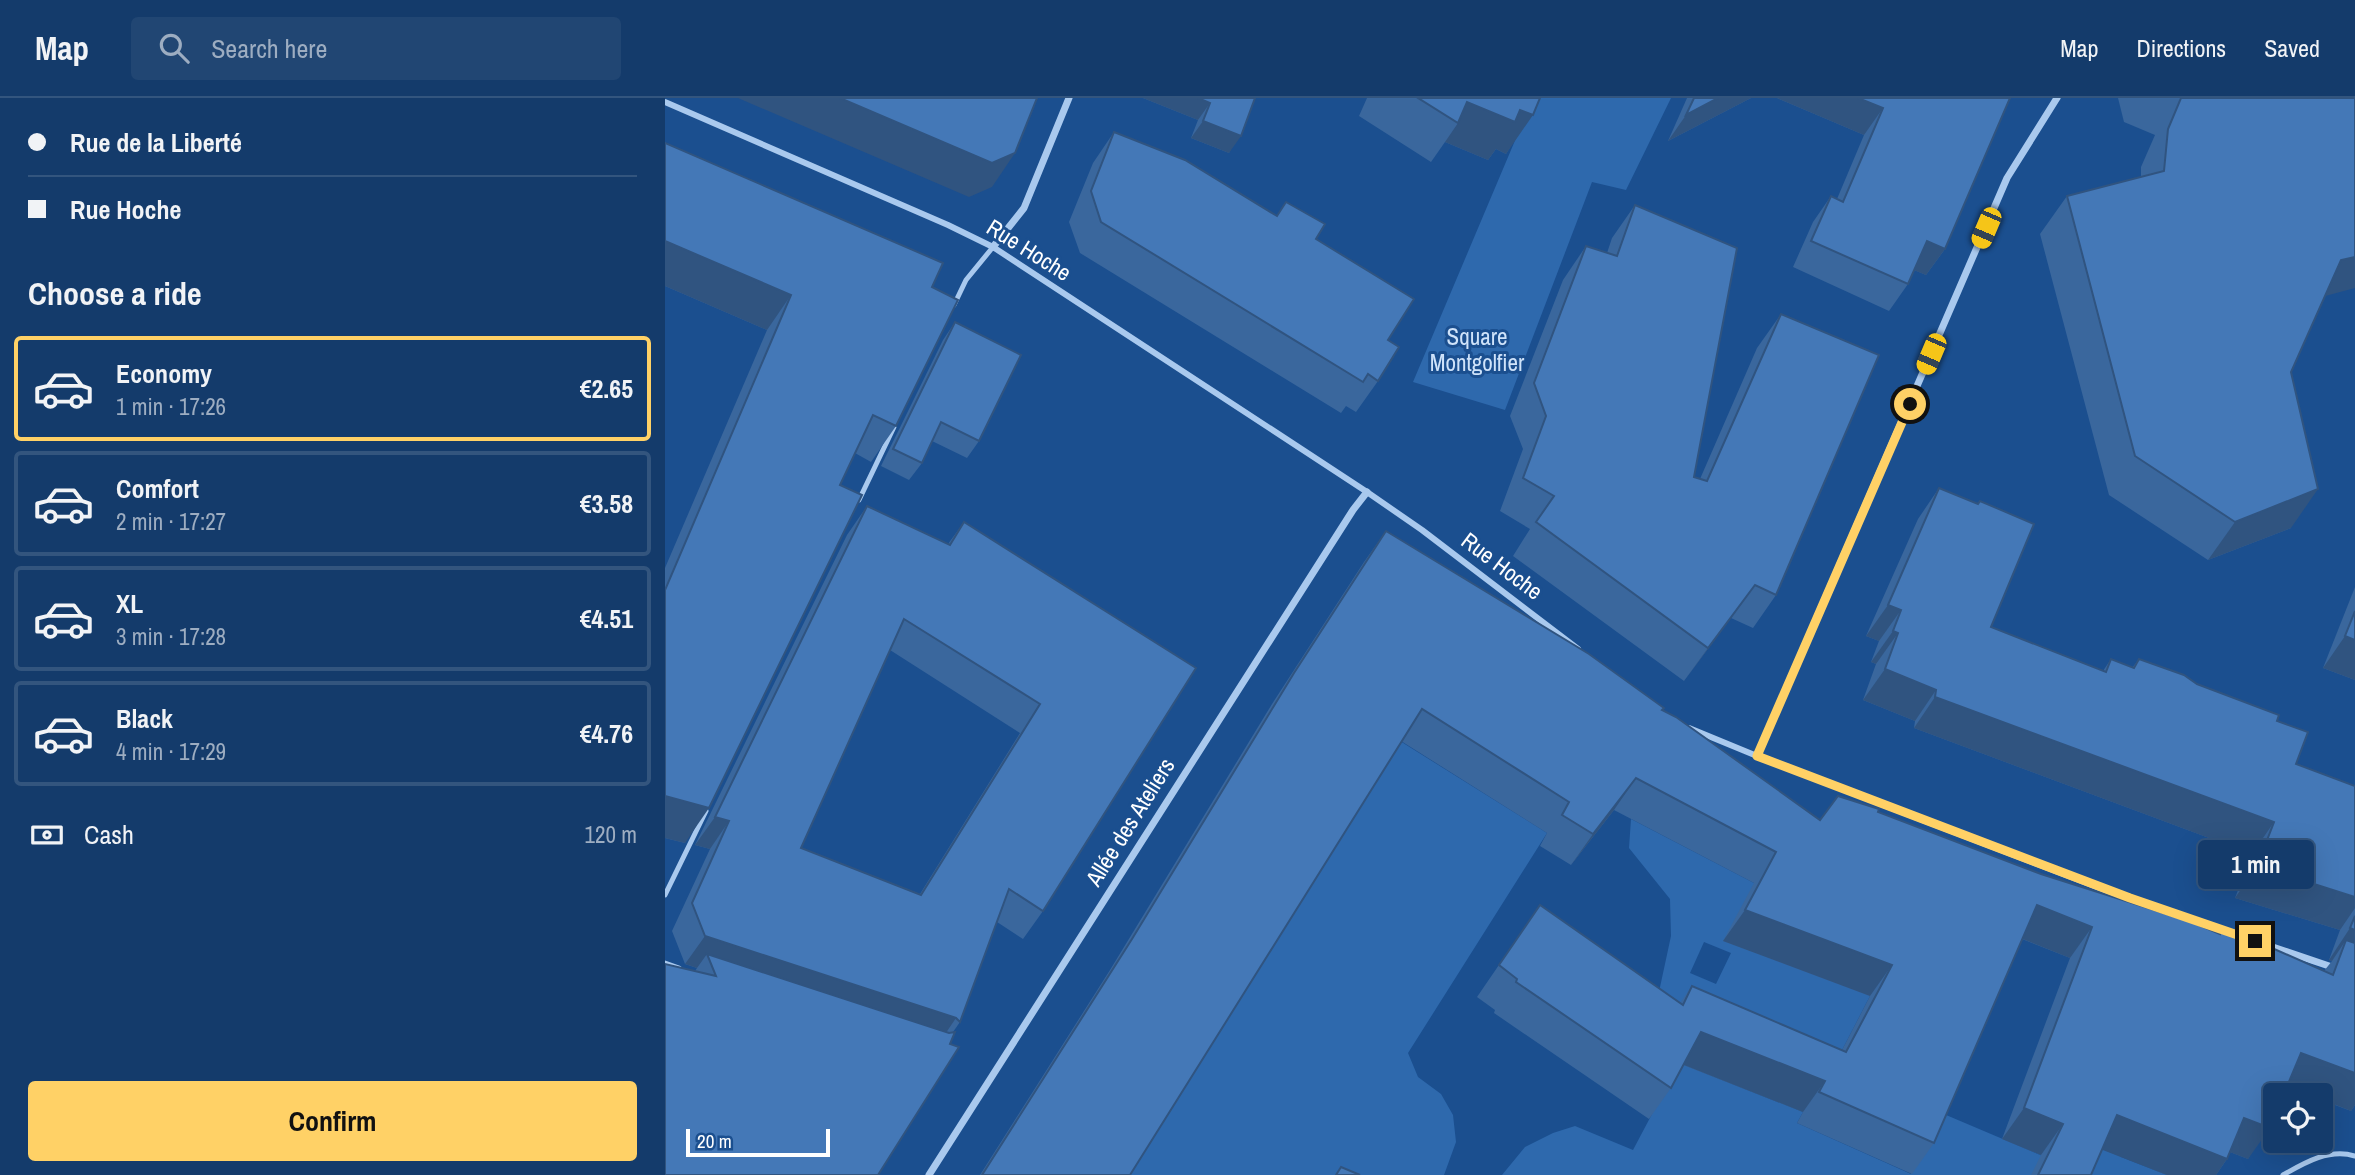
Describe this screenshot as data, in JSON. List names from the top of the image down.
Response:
{
  "streets": {
    "street": ["Rue Hoche", "Allée des Ateliers"]
  },
  "crossings": [
    ["Rue Hoche", "Allée des Ateliers"]
  ],
  "parks": ["Square Montgolfier"],
  "scale_bar": "20 m",
  "page": {
    "header": "Map",
    "search": "Search here",
    "nav": ["Map", "Directions", "Saved"],
    "banner": ["Rue de la Liberté", "Rue Hoche"],
    "heading": "Choose a ride",
    "list": [
      {
        "name": "Economy",
        "note": "1 min · 17:26",
        "value": "€2.65"
      },
      {
        "name": "Comfort",
        "note": "2 min · 17:27",
        "value": "€3.58"
      },
      {
        "name": "XL",
        "note": "3 min · 17:28",
        "value": "€4.51"
      },
      {
        "name": "Black",
        "note": "4 min · 17:29",
        "value": "€4.76"
      }
    ],
    "pay": ["Cash", "120 m"],
    "bubble": "1 min",
    "buttons": "Confirm",
    "scale": "20 m"
  }
}
